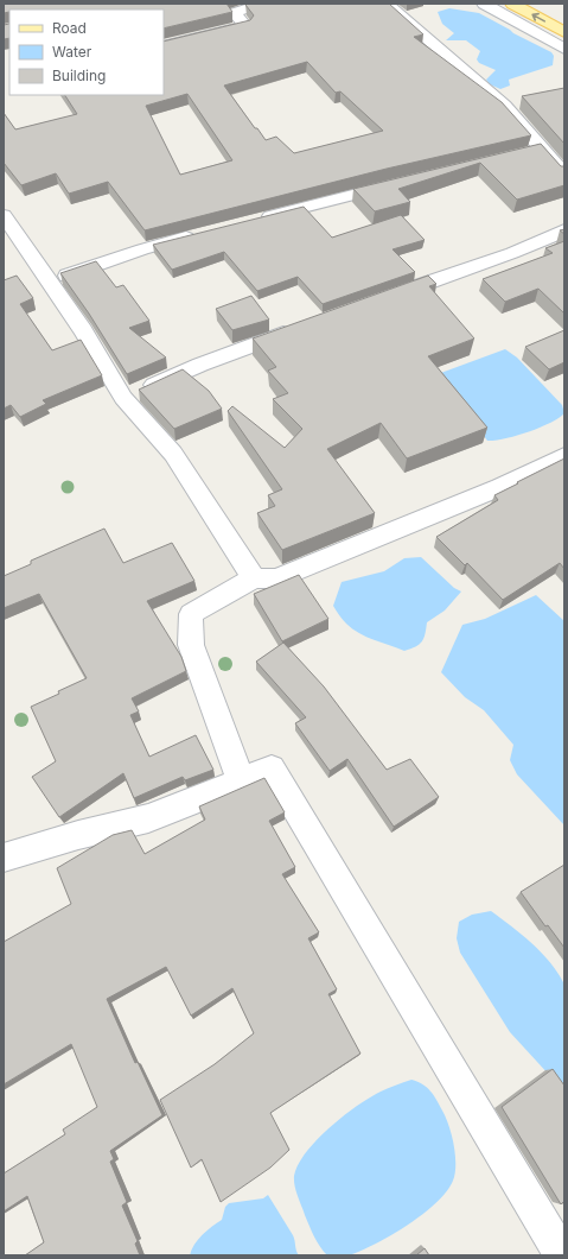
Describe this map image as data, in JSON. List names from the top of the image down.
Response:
{
  "legend": ["Road", "Water", "Building"]
}
